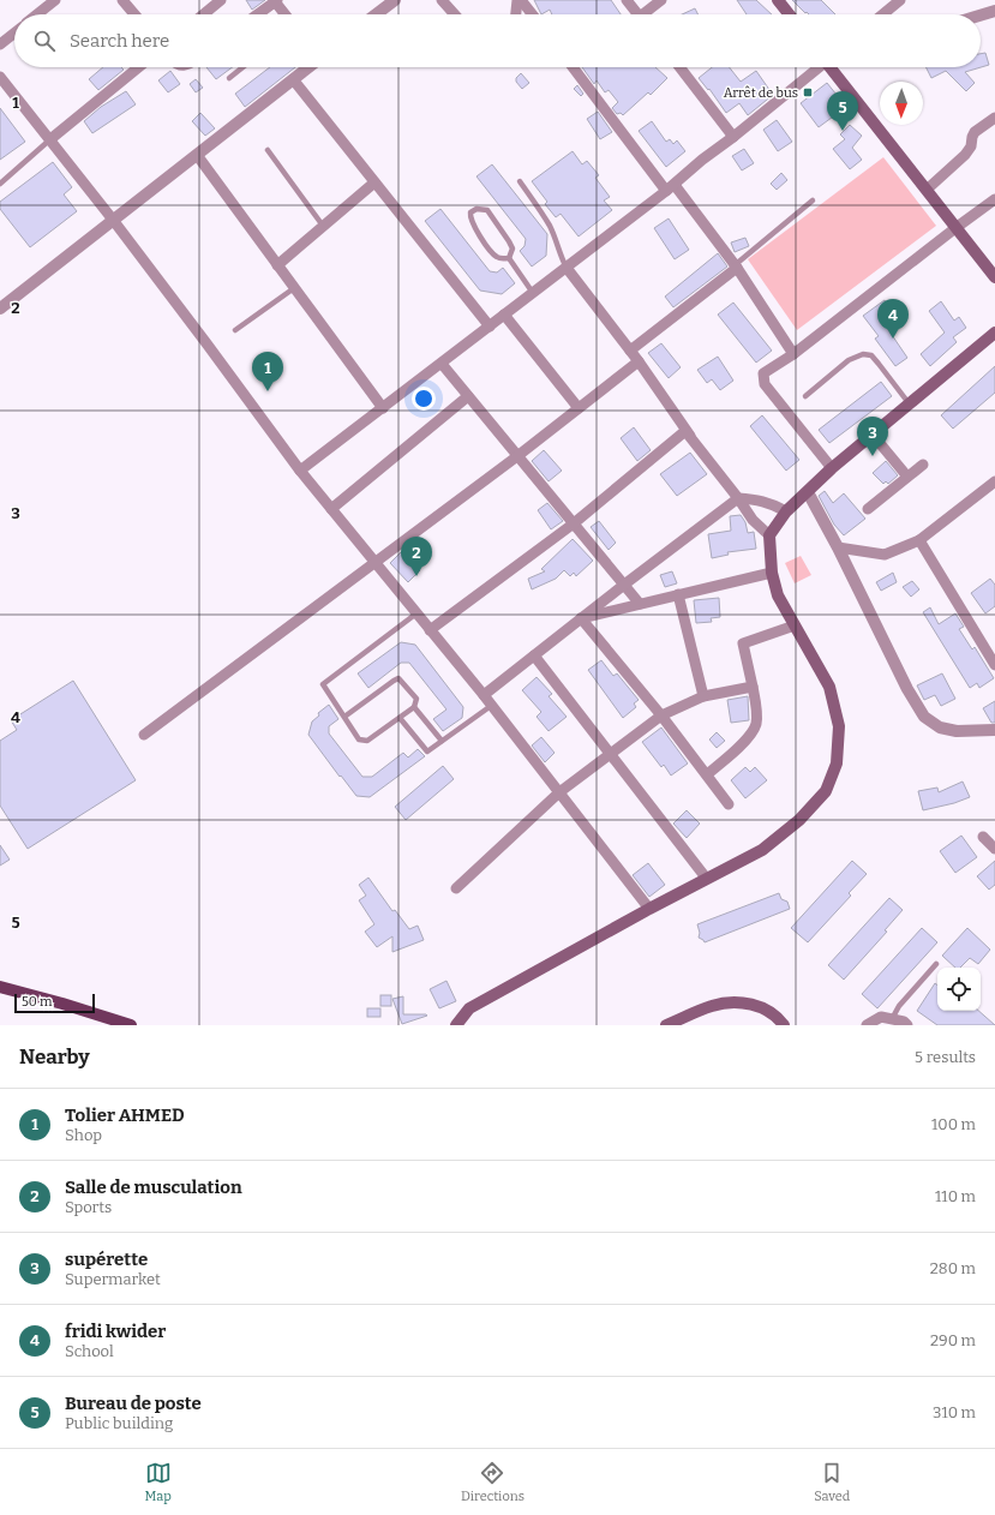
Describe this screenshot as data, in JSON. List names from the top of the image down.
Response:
{
  "places": {
    "transit": ["Arrêt de bus"]
  },
  "scale_bar": "50 m",
  "north": "bottom",
  "page": {
    "search": "Search here",
    "pins": [
      "5",
      "4",
      "1",
      "3",
      "2"
    ],
    "scale": "50 m",
    "heading": ["Nearby", "5 results"],
    "list": [
      {
        "mark": "1",
        "name": "Tolier AHMED",
        "note": "Shop",
        "value": "100 m"
      },
      {
        "mark": "2",
        "name": "Salle de musculation",
        "note": "Sports",
        "value": "110 m"
      },
      {
        "mark": "3",
        "name": "supérette",
        "note": "Supermarket",
        "value": "280 m"
      },
      {
        "mark": "4",
        "name": "fridi kwider",
        "note": "School",
        "value": "290 m"
      },
      {
        "mark": "5",
        "name": "Bureau de poste",
        "note": "Public building",
        "value": "310 m"
      }
    ],
    "nav": ["Map", "Directions", "Saved"]
  },
  "grid": {
    "rows": [
      "1",
      "2",
      "3",
      "4",
      "5"
    ]
  }
}
